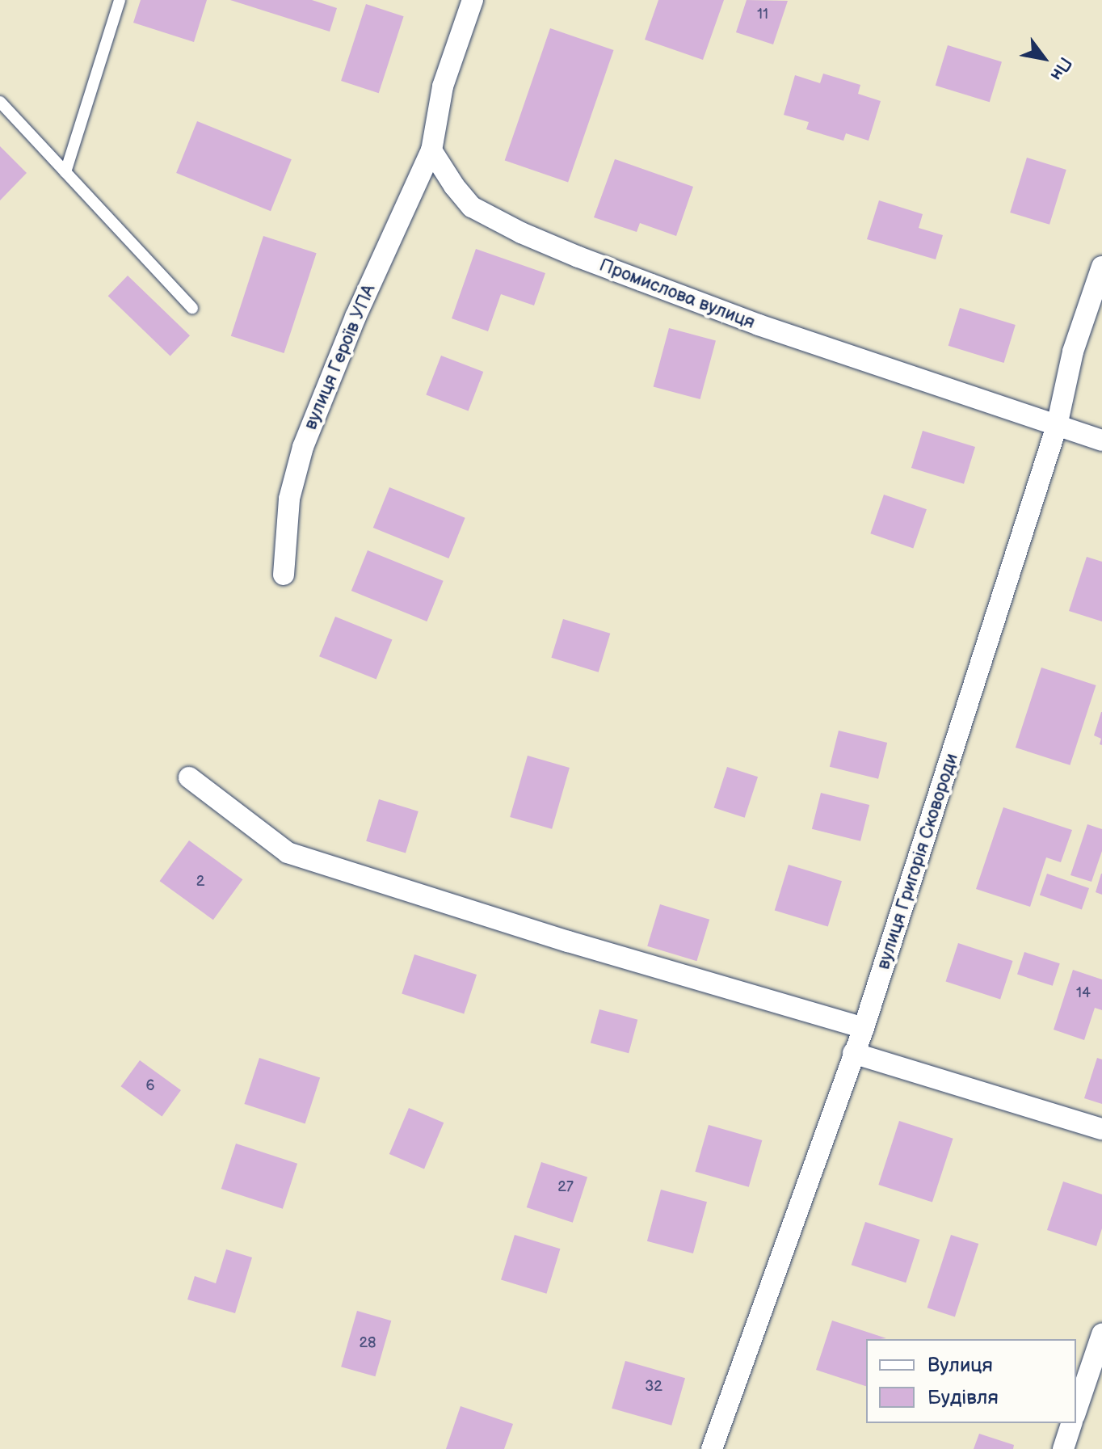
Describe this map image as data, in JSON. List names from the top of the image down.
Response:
{
  "streets": {
    "street": ["Промислова вулиця", "вулиця Героїв УПА", "вулиця Григорія Сковороди"]
  },
  "crossings": [
    ["Промислова вулиця", "вулиця Героїв УПА"],
    ["Промислова вулиця", "вулиця Григорія Сковороди"]
  ],
  "house_numbers": [
    "11",
    "2",
    "14",
    "6",
    "27",
    "28",
    "32"
  ],
  "legend": ["Вулиця", "Будівля"],
  "north": "bottom right"
}
